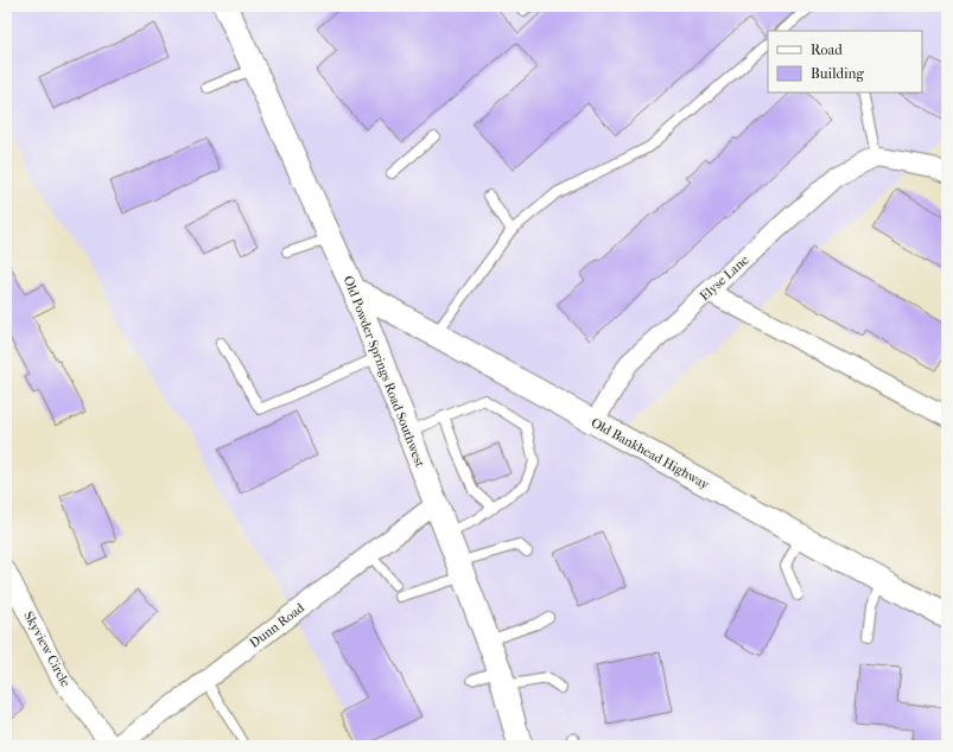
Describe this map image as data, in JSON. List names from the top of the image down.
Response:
{
  "streets": {
    "street": [
      "Elyse Lane",
      "Old Powder Springs Road Southwest",
      "Old Bankhead Highway",
      "Dunn Road",
      "Skyview Circle"
    ]
  },
  "crossings": [
    ["Elyse Lane", "Old Bankhead Highway"],
    ["Old Powder Springs Road Southwest", "Old Bankhead Highway"],
    ["Old Powder Springs Road Southwest", "Dunn Road"]
  ],
  "legend": ["Road", "Building"]
}
